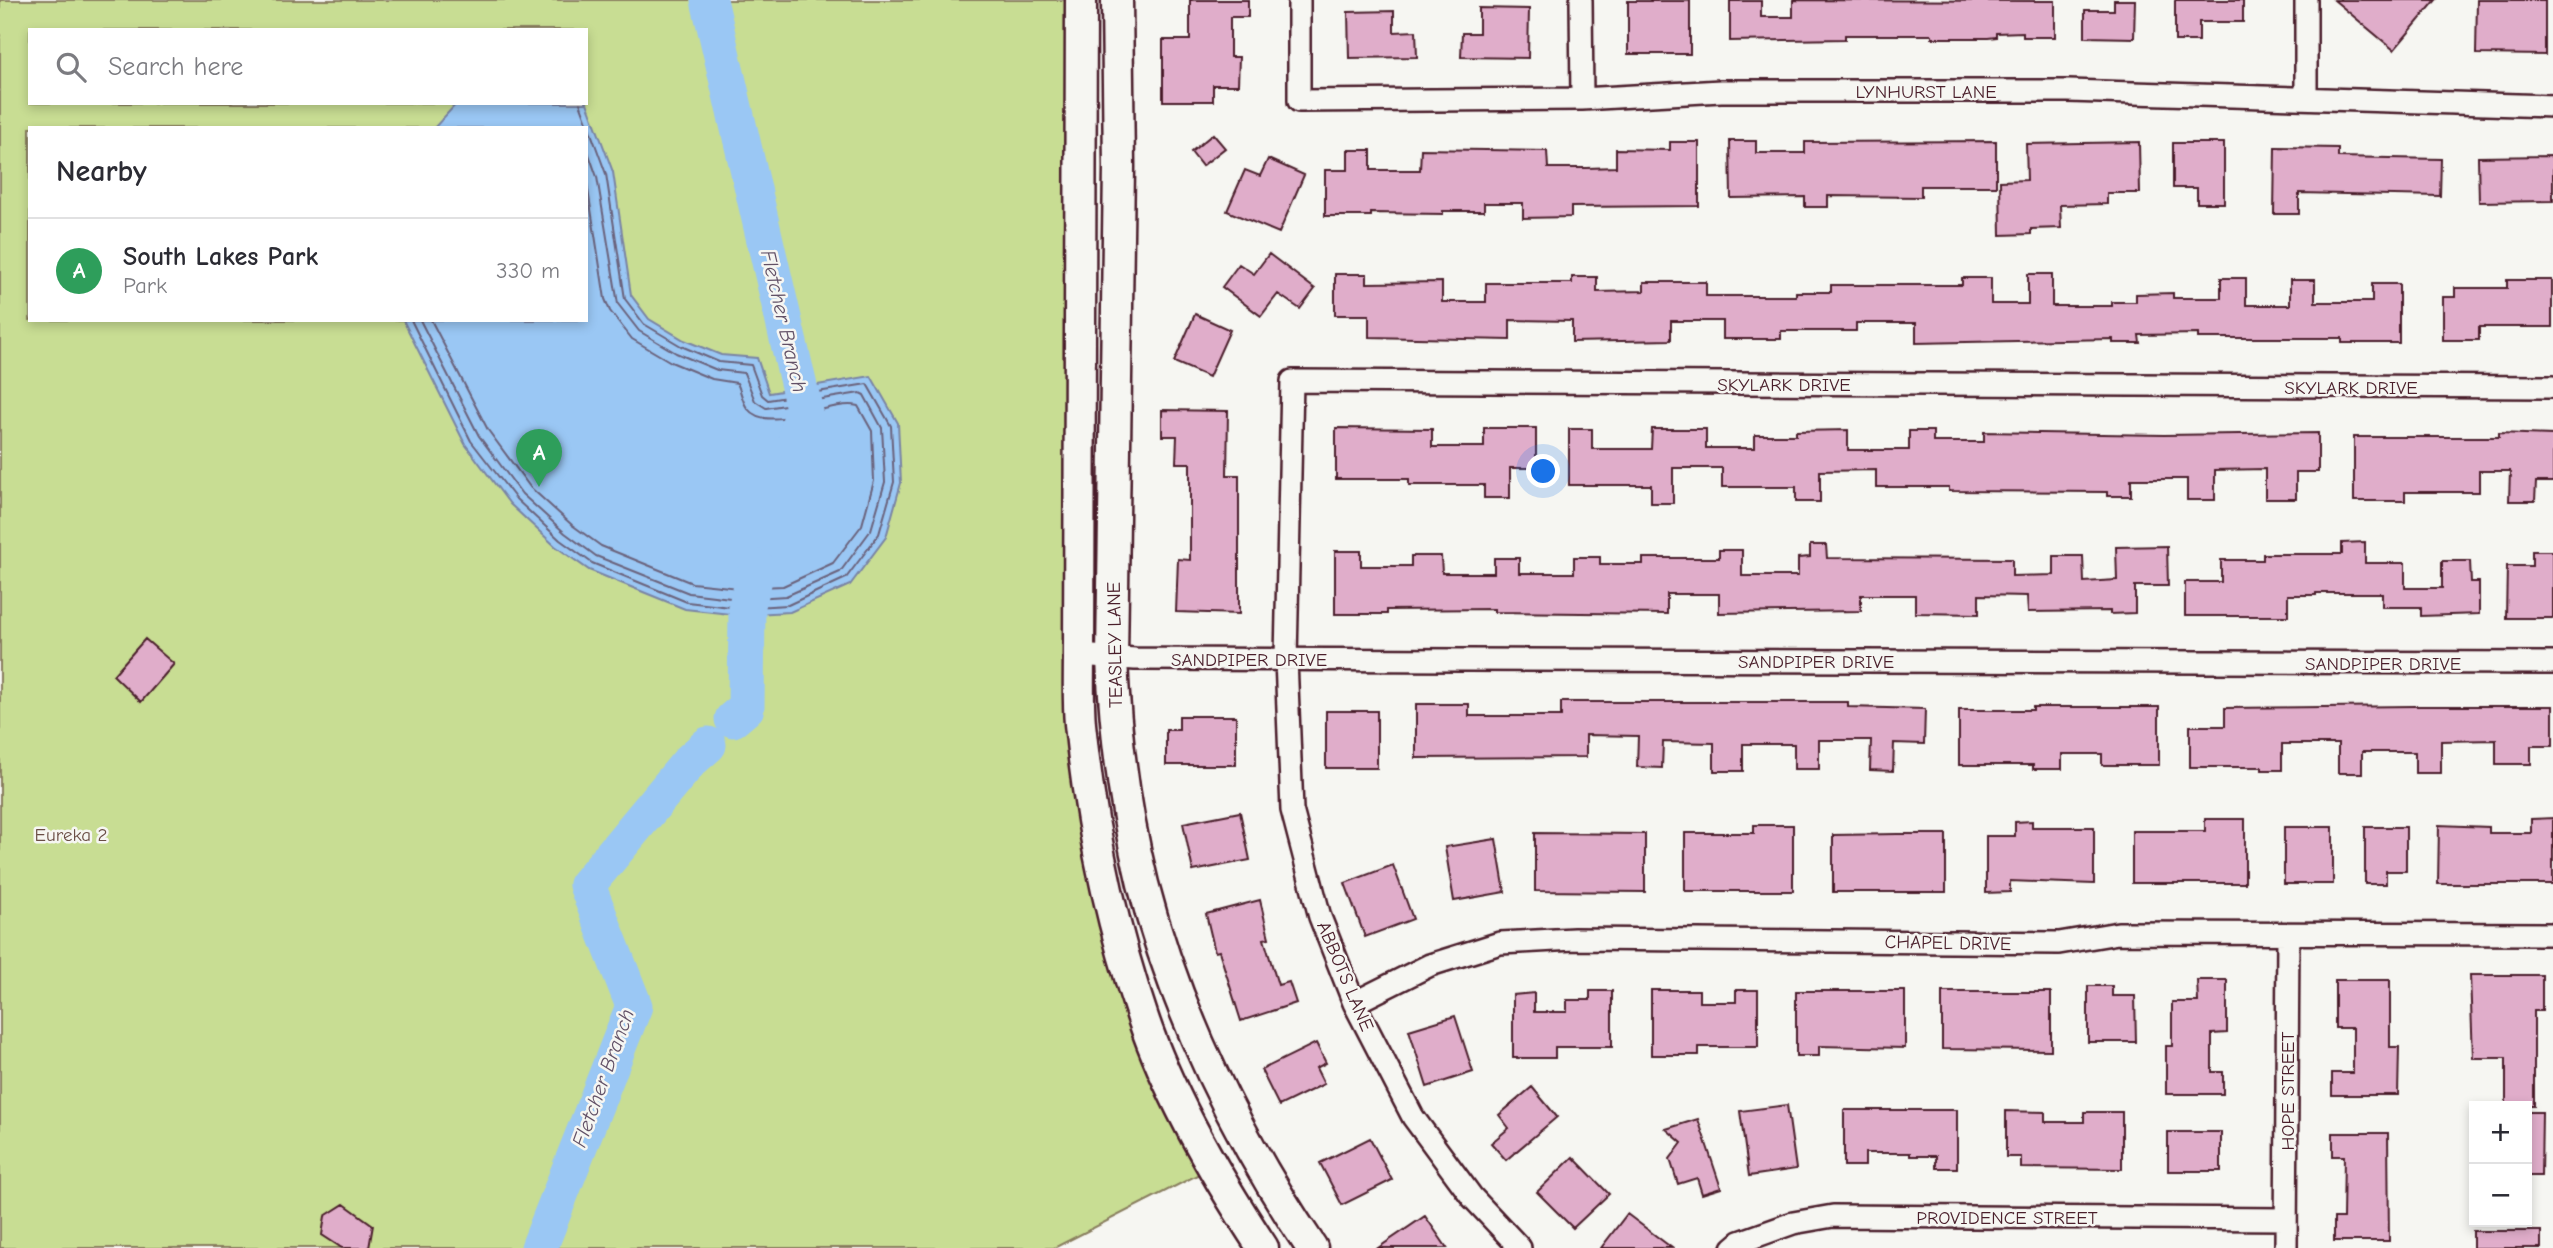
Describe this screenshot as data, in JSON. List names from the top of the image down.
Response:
{
  "streets": {
    "main road": ["TEASLEY LANE"],
    "street": [
      "LYNHURST LANE",
      "SKYLARK DRIVE",
      "SANDPIPER DRIVE",
      "CHAPEL DRIVE",
      "ABBOTS LANE",
      "HOPE STREET",
      "PROVIDENCE STREET"
    ]
  },
  "crossings": [
    ["SKYLARK DRIVE", "SANDPIPER DRIVE"],
    ["SKYLARK DRIVE", "ABBOTS LANE"],
    ["TEASLEY LANE", "SANDPIPER DRIVE"],
    ["SANDPIPER DRIVE", "ABBOTS LANE"],
    ["CHAPEL DRIVE", "ABBOTS LANE"],
    ["CHAPEL DRIVE", "HOPE STREET"],
    ["HOPE STREET", "PROVIDENCE STREET"]
  ],
  "water": ["Fletcher Branch"],
  "parks": ["Eureka 2"],
  "page": {
    "search": "Search here",
    "heading": "Nearby",
    "list": [
      {
        "mark": "A",
        "name": "South Lakes Park",
        "note": "Park",
        "value": "330 m"
      }
    ],
    "pins": "A",
    "map_buttons": ["+", "−"]
  }
}
